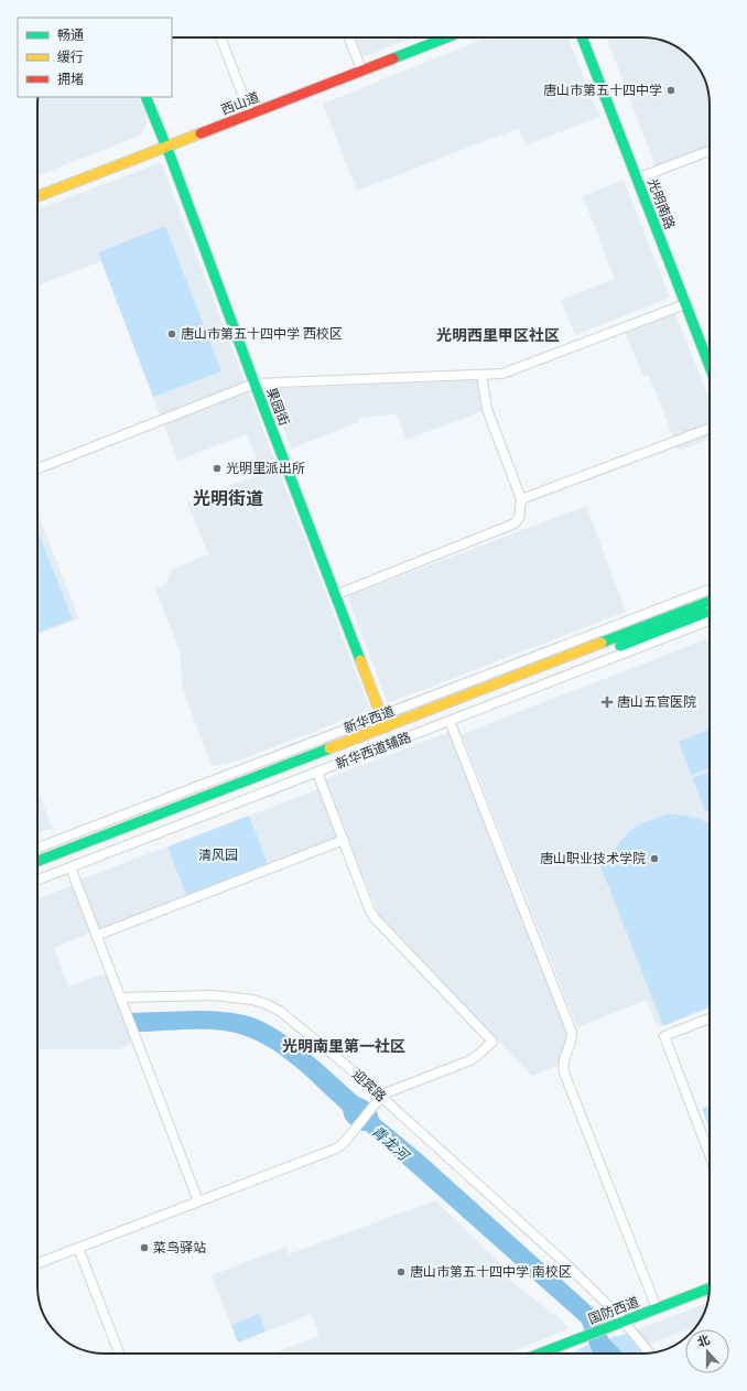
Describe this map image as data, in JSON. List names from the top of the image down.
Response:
{
  "streets": {
    "main road": [
      "西山道",
      "光明南路",
      "果园街",
      "新华西道",
      "国防西道"
    ],
    "street": ["新华西道辅路", "迎宾路"]
  },
  "crossings": [
    ["西山道", "果园街"],
    ["果园街", "新华西道"],
    ["迎宾路", "国防西道"]
  ],
  "districts": ["光明西里甲区社区", "光明街道", "光明南里第一社区"],
  "water": ["青龙河"],
  "parks": ["清风园"],
  "places": {
    "other": [
      "唐山市第五十四中学",
      "唐山市第五十四中学 西校区",
      "光明里派出所",
      "唐山职业技术学院",
      "菜鸟驿站",
      "唐山市第五十四中学 南校区"
    ],
    "health": ["唐山五官医院"]
  },
  "legend": ["畅通", "缓行", "拥堵"],
  "north": "top"
}
